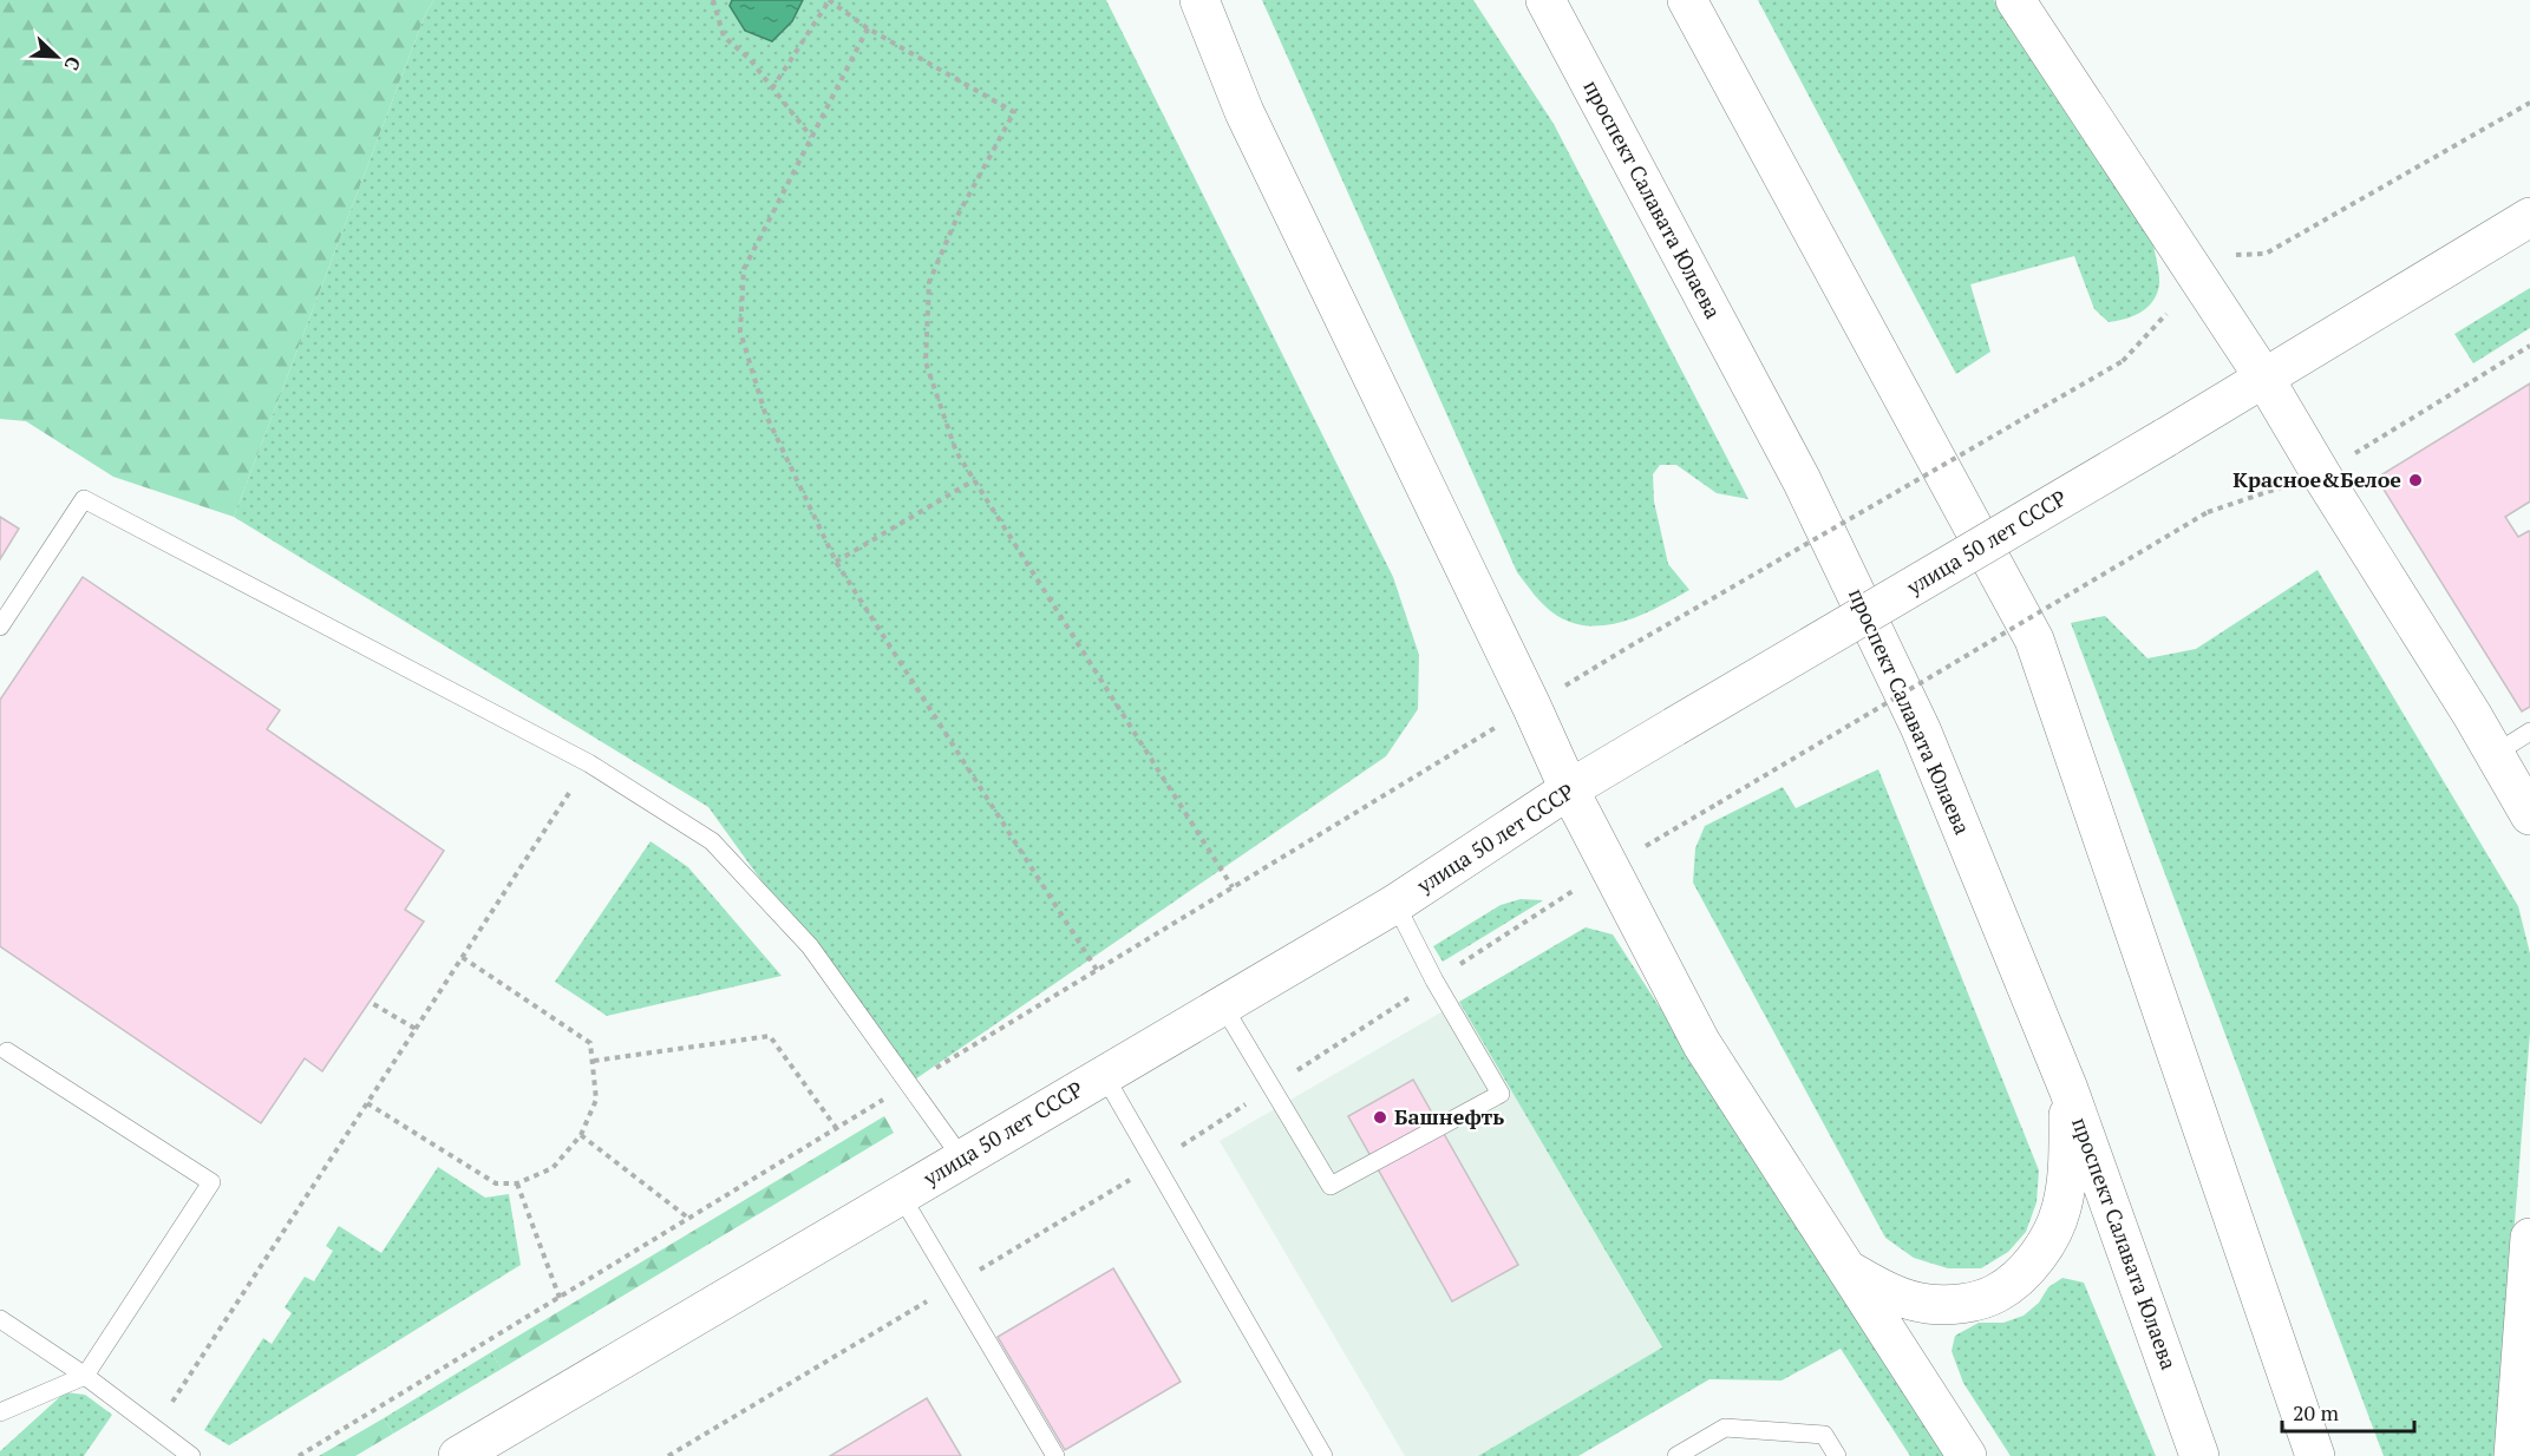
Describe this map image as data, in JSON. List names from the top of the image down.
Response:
{
  "streets": {
    "main road": ["проспект Салавата Юлаева", "улица 50 лет СССР"]
  },
  "places": ["Красное&Белое", "Башнефть"],
  "scale_bar": "20 m",
  "north": "bottom right"
}
